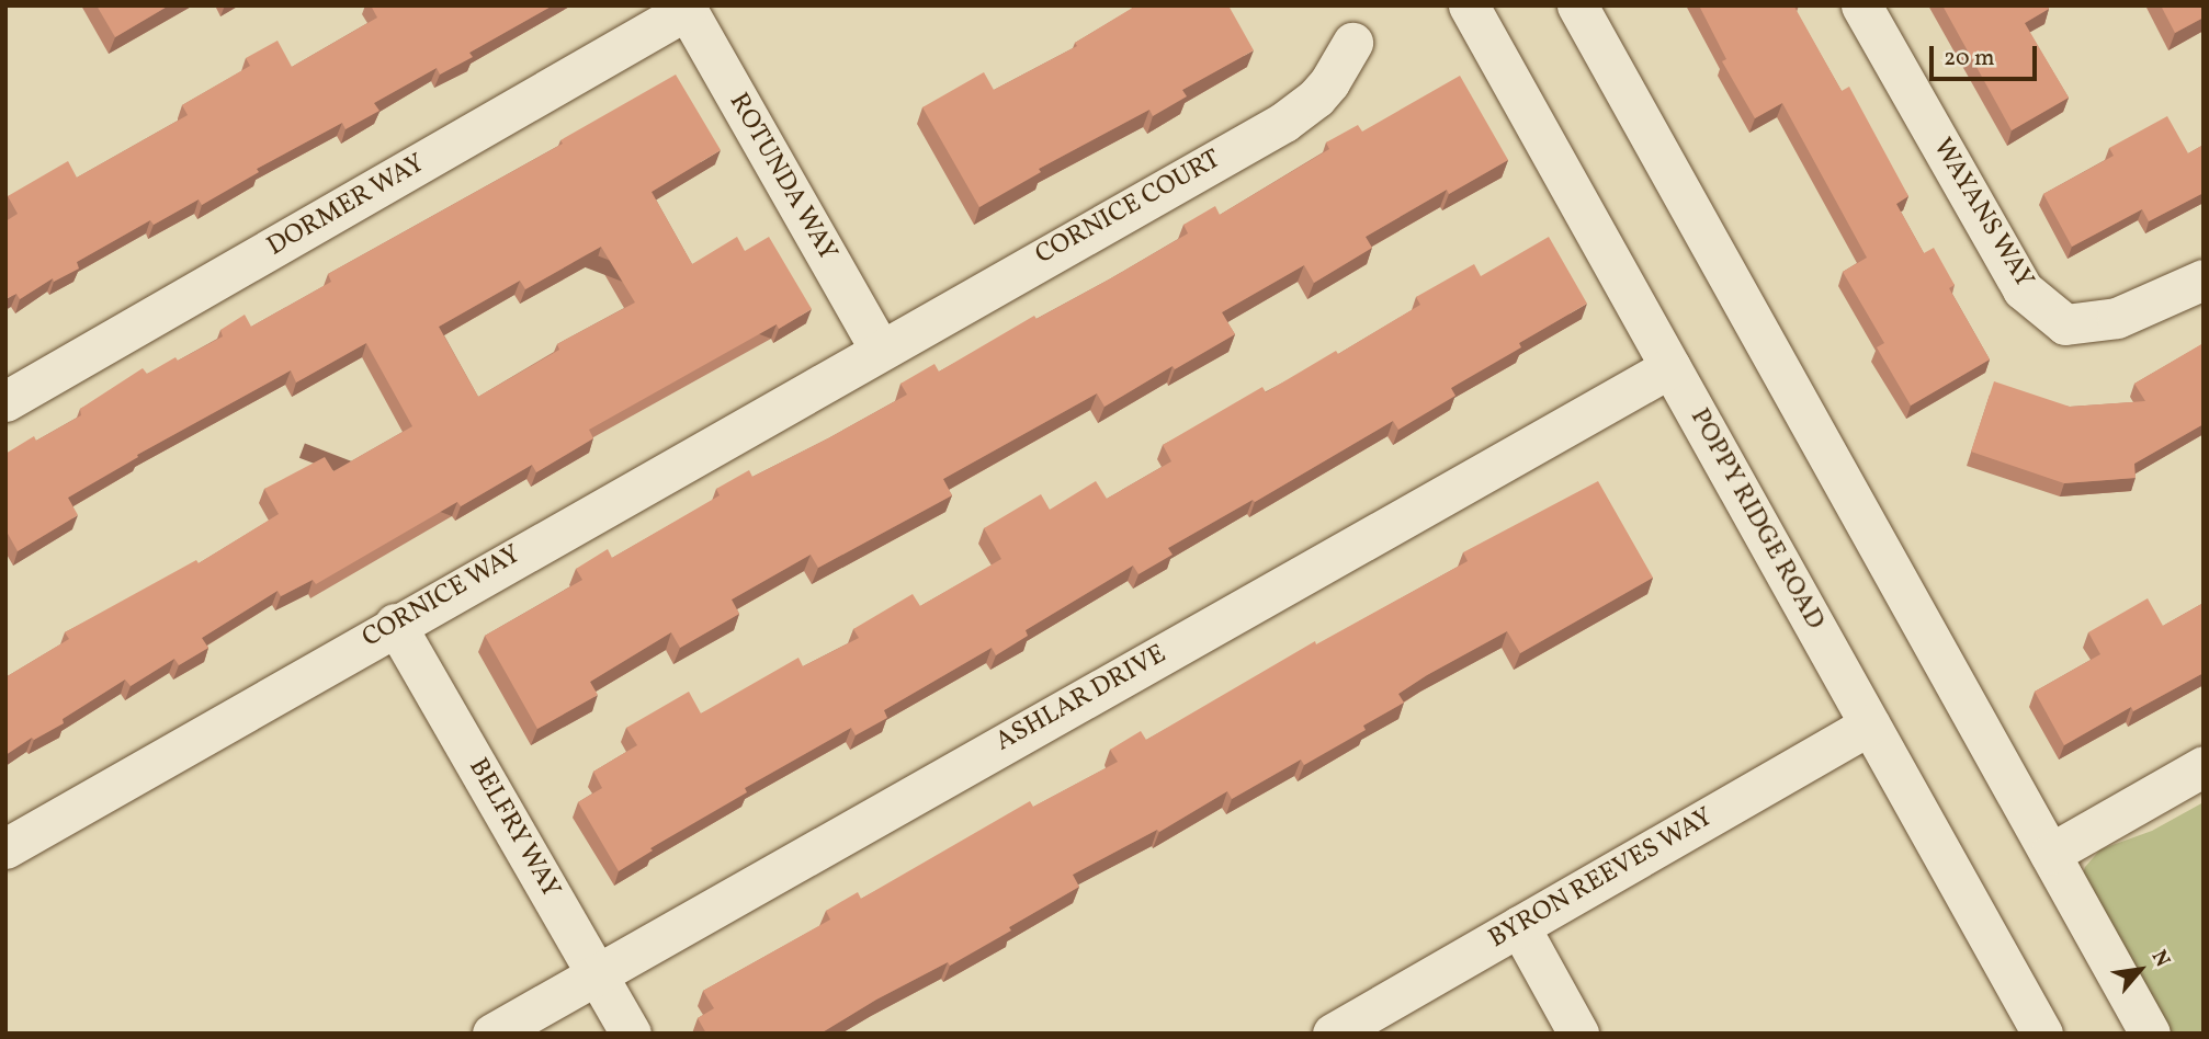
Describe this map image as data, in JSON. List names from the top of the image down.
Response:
{
  "streets": {
    "street": [
      "ROTUNDA WAY",
      "DORMER WAY",
      "CORNICE COURT",
      "WAYANS WAY",
      "POPPY RIDGE ROAD",
      "CORNICE WAY",
      "ASHLAR DRIVE",
      "BELFRY WAY",
      "BYRON REEVES WAY"
    ]
  },
  "crossings": [
    ["ROTUNDA WAY", "DORMER WAY"],
    ["ROTUNDA WAY", "CORNICE COURT"],
    ["ROTUNDA WAY", "CORNICE WAY"],
    ["CORNICE COURT", "CORNICE WAY"],
    ["POPPY RIDGE ROAD", "ASHLAR DRIVE"],
    ["POPPY RIDGE ROAD", "BYRON REEVES WAY"],
    ["CORNICE WAY", "BELFRY WAY"],
    ["ASHLAR DRIVE", "BELFRY WAY"]
  ],
  "scale_bar": "20 m",
  "north": "top right"
}
